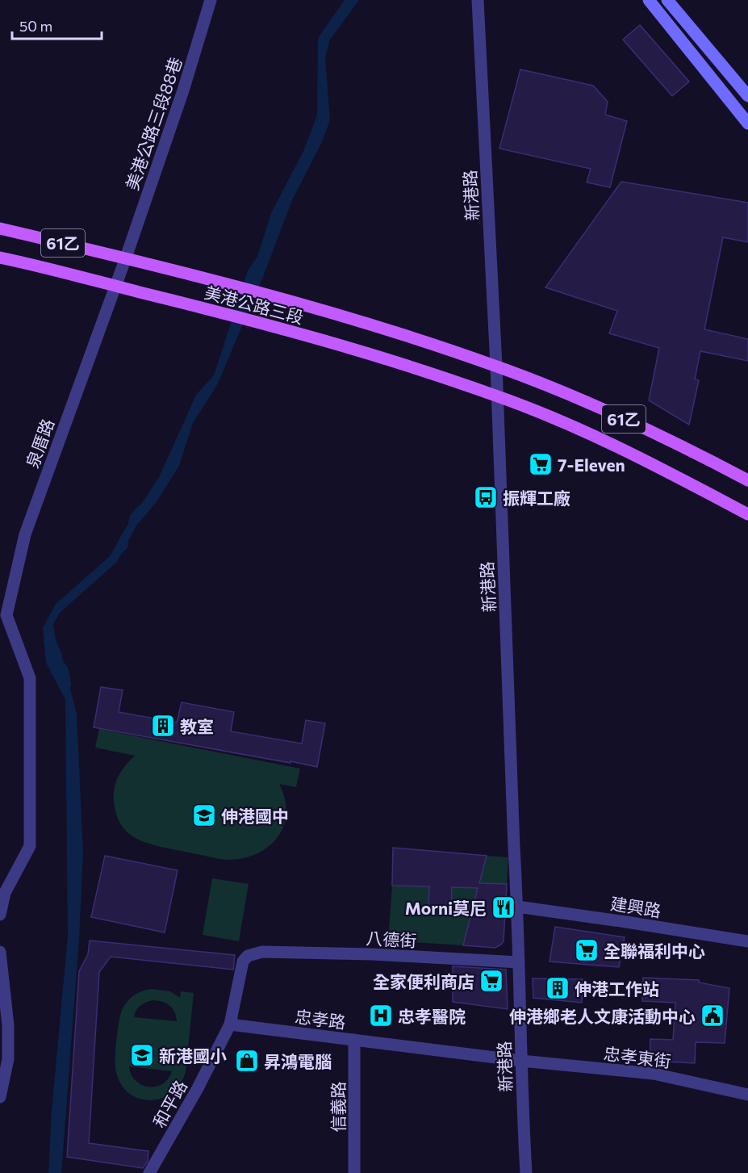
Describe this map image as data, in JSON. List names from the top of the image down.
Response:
{
  "streets": {
    "main road": ["61乙", "美港公路三段"],
    "street": [
      "美港公路三段88巷",
      "新港路",
      "泉厝路",
      "建興路",
      "八德街",
      "忠孝路",
      "忠孝東街",
      "和平路",
      "信義路"
    ]
  },
  "crossings": [
    ["美港公路三段88巷", "美港公路三段"],
    ["美港公路三段88巷", "泉厝路"],
    ["新港路", "61乙"],
    ["新港路", "美港公路三段"],
    ["新港路", "建興路"],
    ["新港路", "八德街"],
    ["新港路", "忠孝路"],
    ["新港路", "忠孝東街"],
    ["61乙", "美港公路三段"],
    ["美港公路三段", "泉厝路"],
    ["八德街", "和平路"],
    ["忠孝路", "忠孝東街"],
    ["忠孝路", "和平路"],
    ["忠孝路", "信義路"]
  ],
  "places": {
    "supermarket": ["7-Eleven", "全聯福利中心", "全家便利商店"],
    "bus stop": ["振輝工廠"],
    "building": ["教室", "伸港工作站"],
    "school or university": ["伸港國中", "新港國小"],
    "restaurant": ["Morni莫尼"],
    "hospital": ["忠孝醫院"],
    "public building": ["伸港鄉老人文康活動中心"],
    "shop": ["昇鴻電腦"]
  },
  "scale_bar": "50 m"
}
